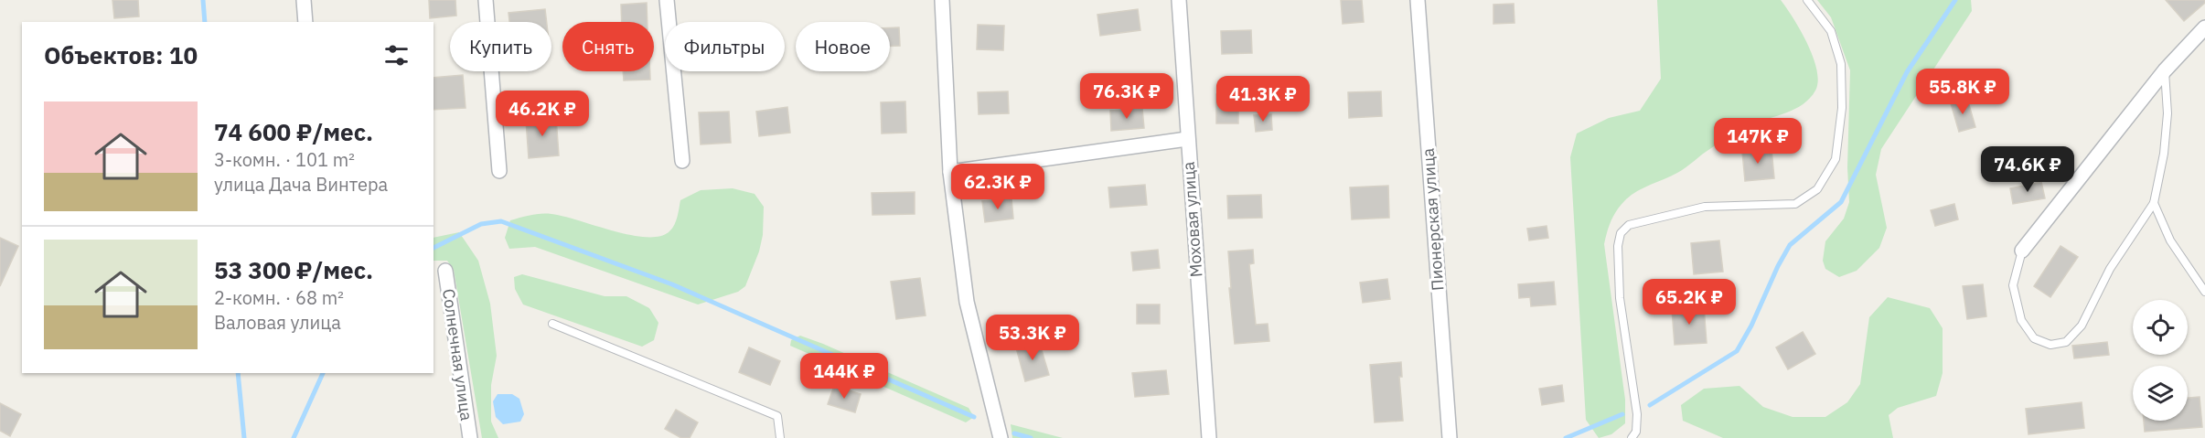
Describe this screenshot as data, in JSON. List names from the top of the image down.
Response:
{
  "streets": {
    "street": ["Моховая улица", "Пионерская улица", "Солнечная улица"]
  },
  "page": {
    "chip": [
      "Купить",
      "Снять",
      "Фильтры",
      "Новое"
    ],
    "heading": "Объектов: 10",
    "price": [
      "55.8K ₽",
      "76.3K ₽",
      "41.3K ₽",
      "46.2K ₽",
      "147K ₽",
      "74.6K ₽",
      "62.3K ₽",
      "65.2K ₽",
      "53.3K ₽",
      "144K ₽"
    ],
    "list": [
      {
        "name": "74 600 ₽/мес.",
        "note": "3-комн. · 101 m² · улица Дача Винтера"
      },
      {
        "name": "53 300 ₽/мес.",
        "note": "2-комн. · 68 m² · Валовая улица"
      }
    ]
  }
}
